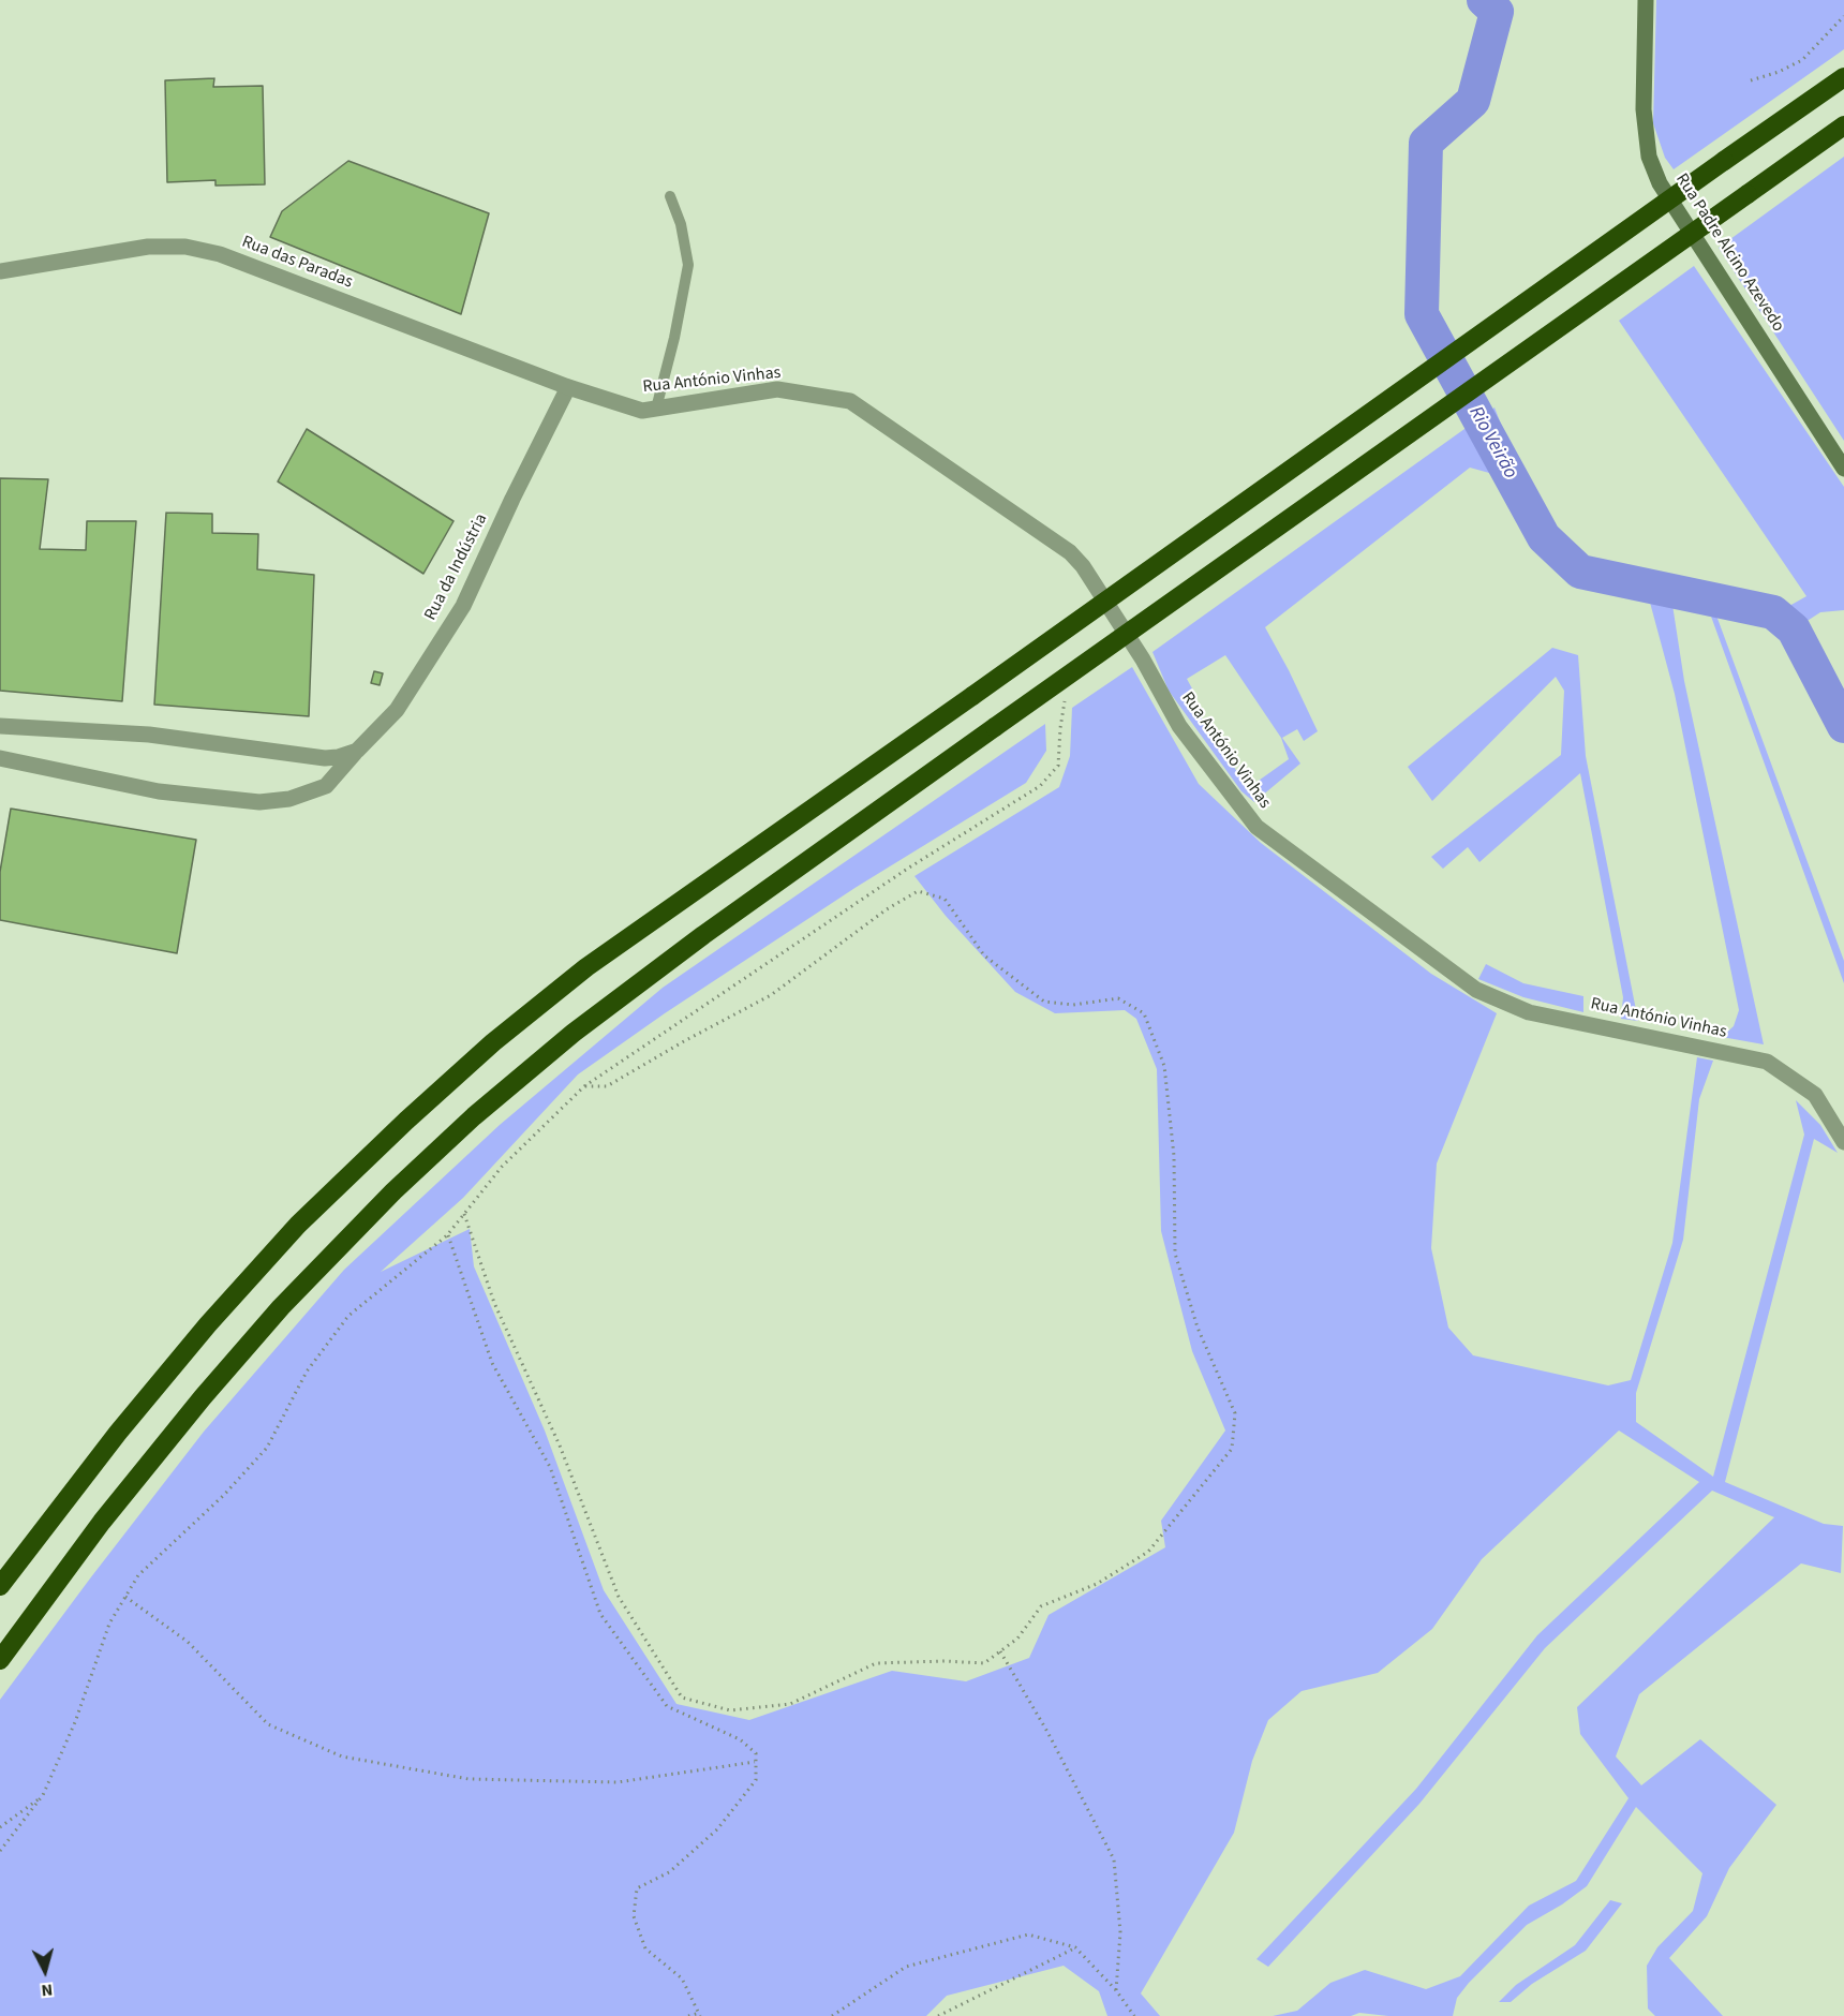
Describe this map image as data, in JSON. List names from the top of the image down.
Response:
{
  "streets": {
    "main road": ["Rua Padre Alcino Azevedo"],
    "street": ["Rua das Paradas", "Rua António Vinhas", "Rua da Indústria"]
  },
  "crossings": [
    ["Rua das Paradas", "Rua António Vinhas"],
    ["Rua das Paradas", "Rua da Indústria"],
    ["Rua António Vinhas", "Rua da Indústria"]
  ],
  "water": ["Rio Veirão"],
  "north": "bottom"
}
